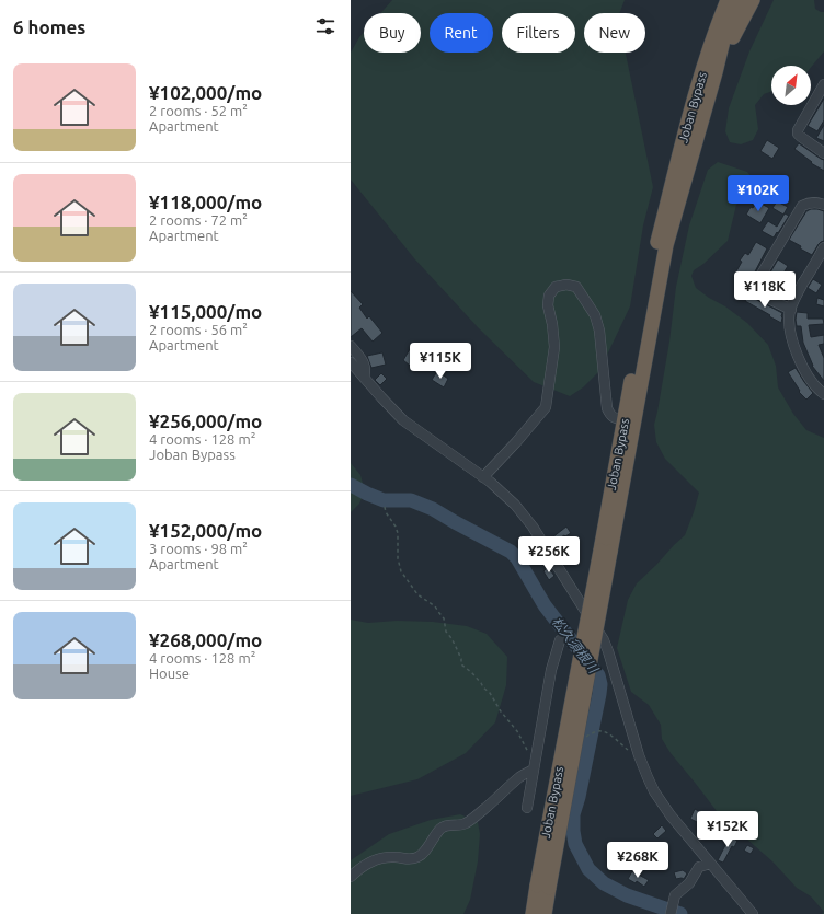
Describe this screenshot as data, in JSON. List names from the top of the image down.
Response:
{
  "streets": {
    "highway": ["Joban Bypass"]
  },
  "water": ["松久須根川"],
  "north": "top right",
  "page": {
    "heading": "6 homes",
    "chip": [
      "Buy",
      "Rent",
      "Filters",
      "New"
    ],
    "list": [
      {
        "name": "¥102,000/mo",
        "note": "2 rooms · 52 m² · Apartment"
      },
      {
        "name": "¥118,000/mo",
        "note": "2 rooms · 72 m² · Apartment"
      },
      {
        "name": "¥115,000/mo",
        "note": "2 rooms · 56 m² · Apartment"
      },
      {
        "name": "¥256,000/mo",
        "note": "4 rooms · 128 m² · Joban Bypass"
      },
      {
        "name": "¥152,000/mo",
        "note": "3 rooms · 98 m² · Apartment"
      },
      {
        "name": "¥268,000/mo",
        "note": "4 rooms · 128 m² · House"
      }
    ],
    "price": [
      "¥102K",
      "¥118K",
      "¥115K",
      "¥256K",
      "¥152K",
      "¥268K"
    ]
  }
}
